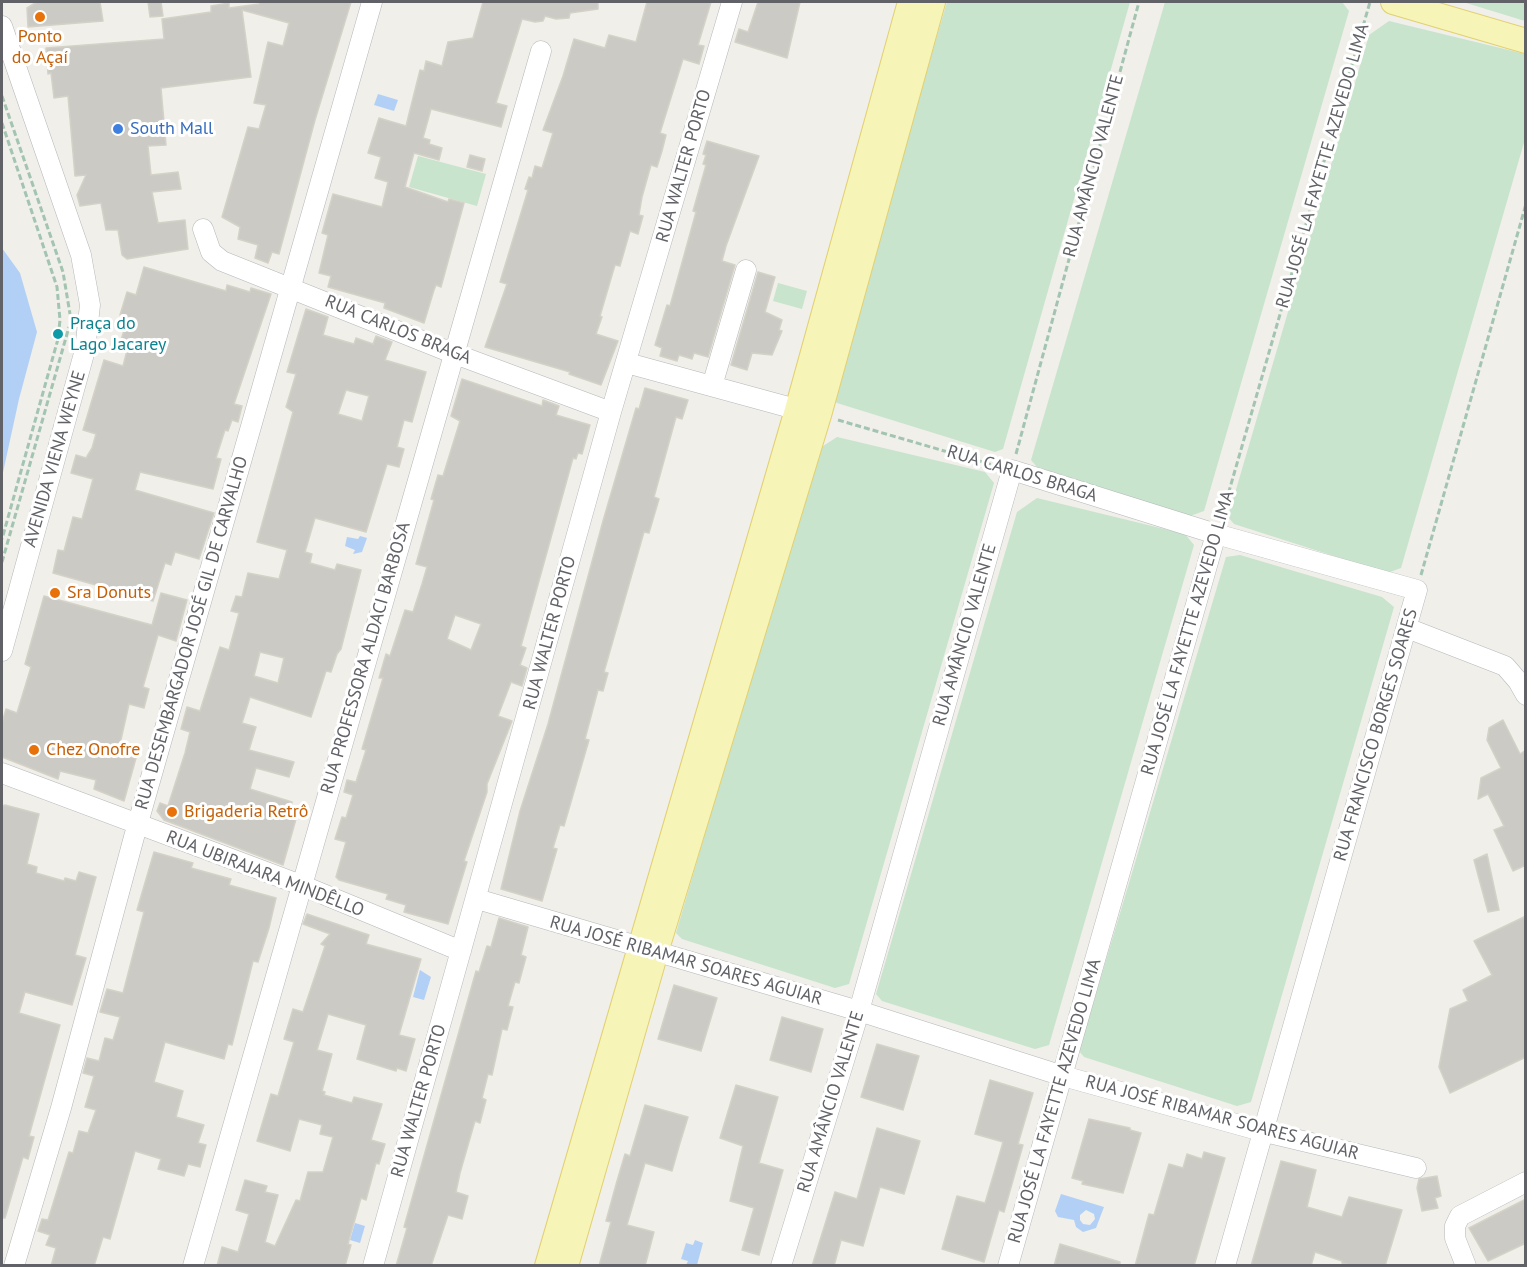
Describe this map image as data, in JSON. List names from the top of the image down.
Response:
{
  "streets": {
    "street": [
      "RUA WALTER PORTO",
      "RUA AMÂNCIO VALENTE",
      "RUA JOSÉ LA FAYETTE AZEVEDO LIMA",
      "RUA CARLOS BRAGA",
      "AVENIDA VIENA WEYNE",
      "RUA DESEMBARGADOR JOSÉ GIL DE CARVALHO",
      "RUA PROFESSORA ALDACI BARBOSA",
      "RUA FRANCISCO BORGES SOARES",
      "RUA UBIRAJARA MINDÊLLO",
      "RUA JOSÉ RIBAMAR SOARES AGUIAR"
    ]
  },
  "crossings": [
    ["RUA WALTER PORTO", "RUA CARLOS BRAGA"],
    ["RUA WALTER PORTO", "RUA UBIRAJARA MINDÊLLO"],
    ["RUA WALTER PORTO", "RUA JOSÉ RIBAMAR SOARES AGUIAR"],
    ["RUA AMÂNCIO VALENTE", "RUA CARLOS BRAGA"],
    ["RUA AMÂNCIO VALENTE", "RUA JOSÉ RIBAMAR SOARES AGUIAR"],
    ["RUA JOSÉ LA FAYETTE AZEVEDO LIMA", "RUA CARLOS BRAGA"],
    ["RUA JOSÉ LA FAYETTE AZEVEDO LIMA", "RUA JOSÉ RIBAMAR SOARES AGUIAR"],
    ["RUA CARLOS BRAGA", "RUA DESEMBARGADOR JOSÉ GIL DE CARVALHO"],
    ["RUA CARLOS BRAGA", "RUA PROFESSORA ALDACI BARBOSA"],
    ["RUA CARLOS BRAGA", "RUA FRANCISCO BORGES SOARES"],
    ["RUA DESEMBARGADOR JOSÉ GIL DE CARVALHO", "RUA UBIRAJARA MINDÊLLO"],
    ["RUA PROFESSORA ALDACI BARBOSA", "RUA UBIRAJARA MINDÊLLO"],
    ["RUA FRANCISCO BORGES SOARES", "RUA JOSÉ RIBAMAR SOARES AGUIAR"]
  ],
  "places": [
    "Ponto do Açaí",
    "South Mall",
    "Praça do Lago Jacarey",
    "Sra Donuts",
    "Chez Onofre",
    "Brigaderia Retrô"
  ]
}
